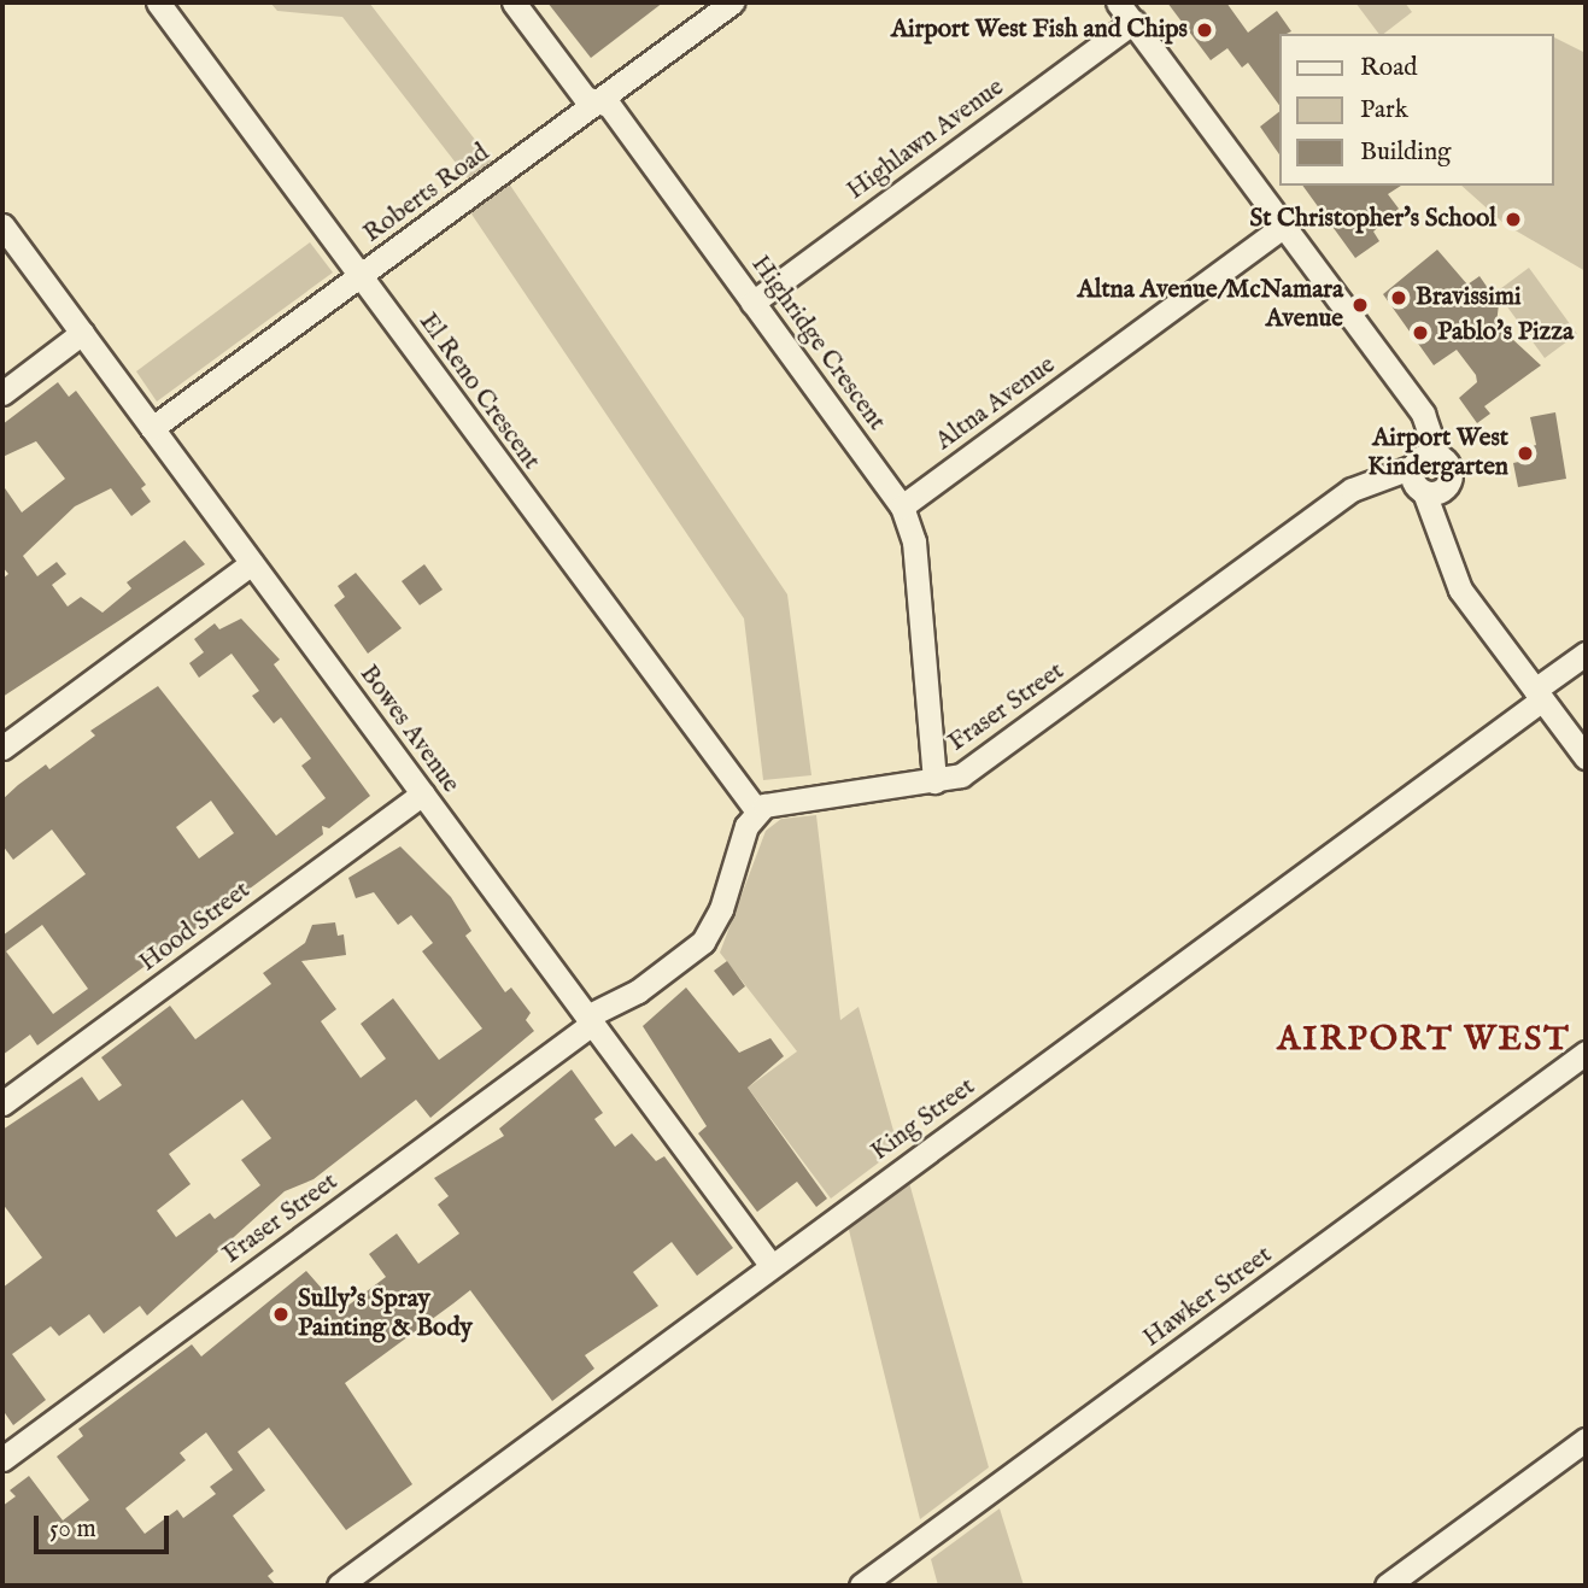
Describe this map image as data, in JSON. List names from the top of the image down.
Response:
{
  "streets": {
    "street": [
      "Highlawn Avenue",
      "Roberts Road",
      "Highridge Crescent",
      "El Reno Crescent",
      "Altna Avenue",
      "Fraser Street",
      "Bowes Avenue",
      "Hood Street",
      "King Street",
      "Hawker Street"
    ]
  },
  "crossings": [
    ["Highlawn Avenue", "Highridge Crescent"],
    ["Roberts Road", "Highridge Crescent"],
    ["Roberts Road", "El Reno Crescent"],
    ["Roberts Road", "Bowes Avenue"],
    ["Highridge Crescent", "Altna Avenue"],
    ["Highridge Crescent", "Fraser Street"],
    ["El Reno Crescent", "Fraser Street"],
    ["Fraser Street", "Bowes Avenue"],
    ["Bowes Avenue", "Hood Street"],
    ["Bowes Avenue", "King Street"]
  ],
  "districts": ["AIRPORT WEST"],
  "places": [
    "Airport West Fish and Chips",
    "St Christopher's School",
    "Bravissimi",
    "Altna Avenue/McNamara Avenue",
    "Pablo's Pizza",
    "Airport West Kindergarten",
    "Sully's Spray Painting & Body"
  ],
  "legend": ["Road", "Park", "Building"],
  "scale_bar": "50 m"
}
